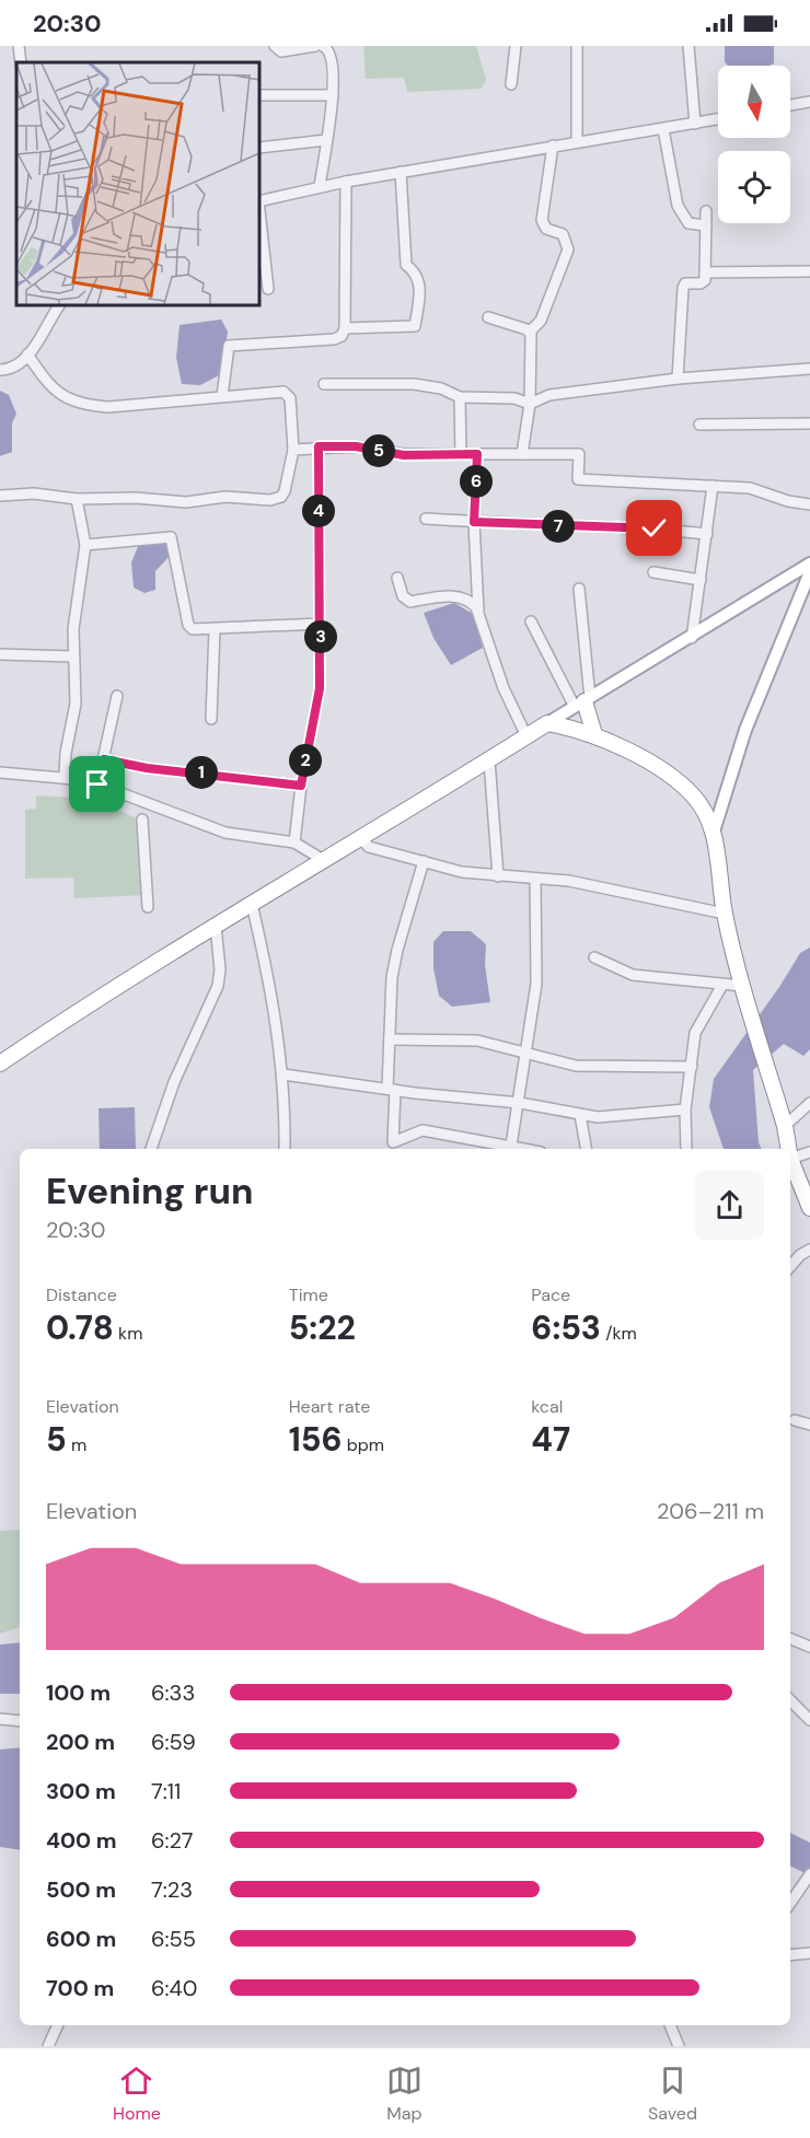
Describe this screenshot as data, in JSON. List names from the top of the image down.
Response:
{
  "north": "bottom",
  "page": {
    "status": "20:30",
    "pins": [
      "5",
      "6",
      "4",
      "7",
      "3",
      "2",
      "1"
    ],
    "heading": ["Evening run", "20:30"],
    "stats": [
      ["Distance", "0.78 km"],
      ["Time", "5:22"],
      ["Pace", "6:53 /km"],
      ["Elevation", "5 m"],
      ["Heart rate", "156 bpm"],
      ["kcal", "47"]
    ],
    "chart": ["Elevation", "206–211 m"],
    "list": [
      {
        "name": "100 m",
        "note": "6:33"
      },
      {
        "name": "200 m",
        "note": "6:59"
      },
      {
        "name": "300 m",
        "note": "7:11"
      },
      {
        "name": "400 m",
        "note": "6:27"
      },
      {
        "name": "500 m",
        "note": "7:23"
      },
      {
        "name": "600 m",
        "note": "6:55"
      },
      {
        "name": "700 m",
        "note": "6:40"
      }
    ],
    "tabs": ["Home", "Map", "Saved"]
  }
}
